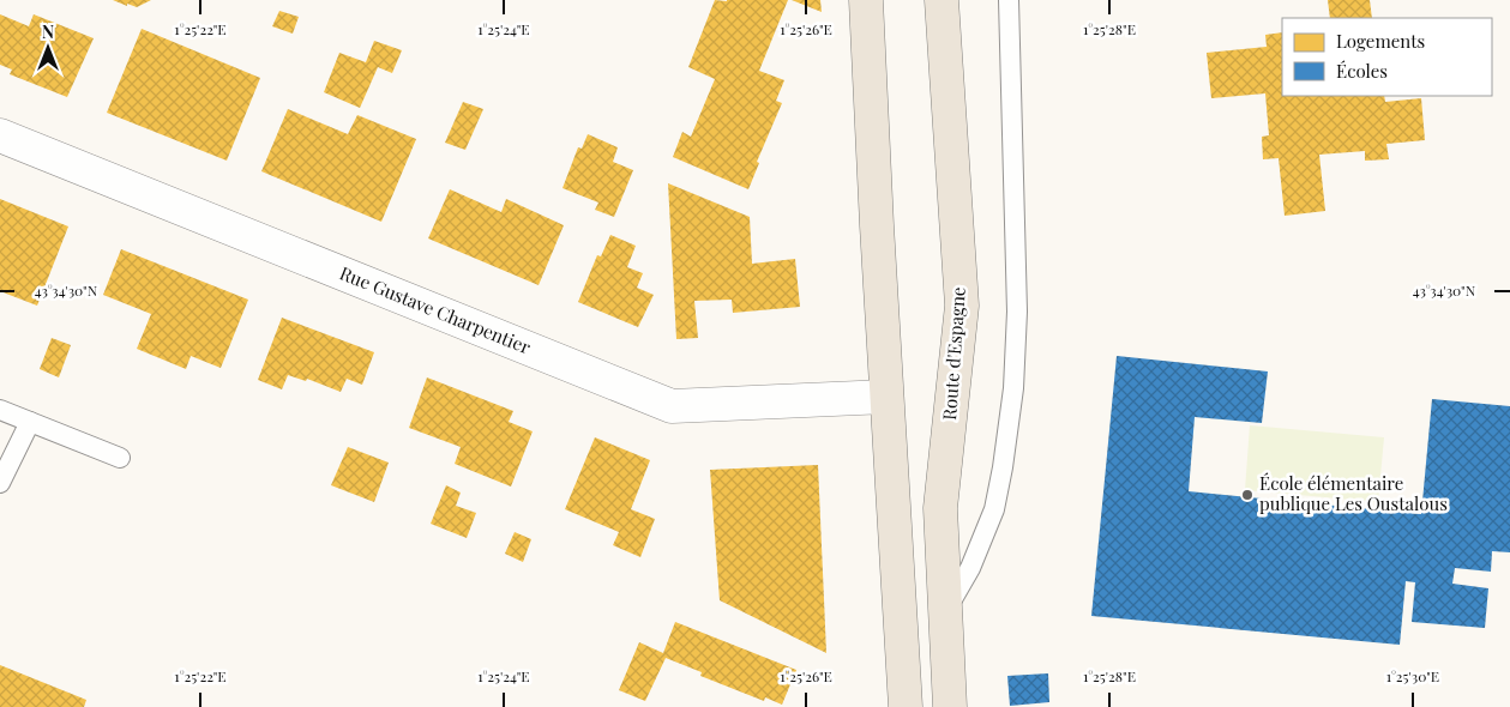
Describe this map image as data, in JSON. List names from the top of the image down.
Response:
{
  "streets": {
    "main road": ["Route d'Espagne"],
    "street": ["Rue Gustave Charpentier"]
  },
  "places": ["École élémentaire publique Les Oustalous"],
  "legend": ["Logements", "Écoles"],
  "north": "top",
  "coordinates": [
    "1°25'22\"E",
    "1°25'24\"E",
    "1°25'26\"E",
    "1°25'28\"E",
    "43°34'30\"N",
    "1°25'30\"E"
  ]
}
